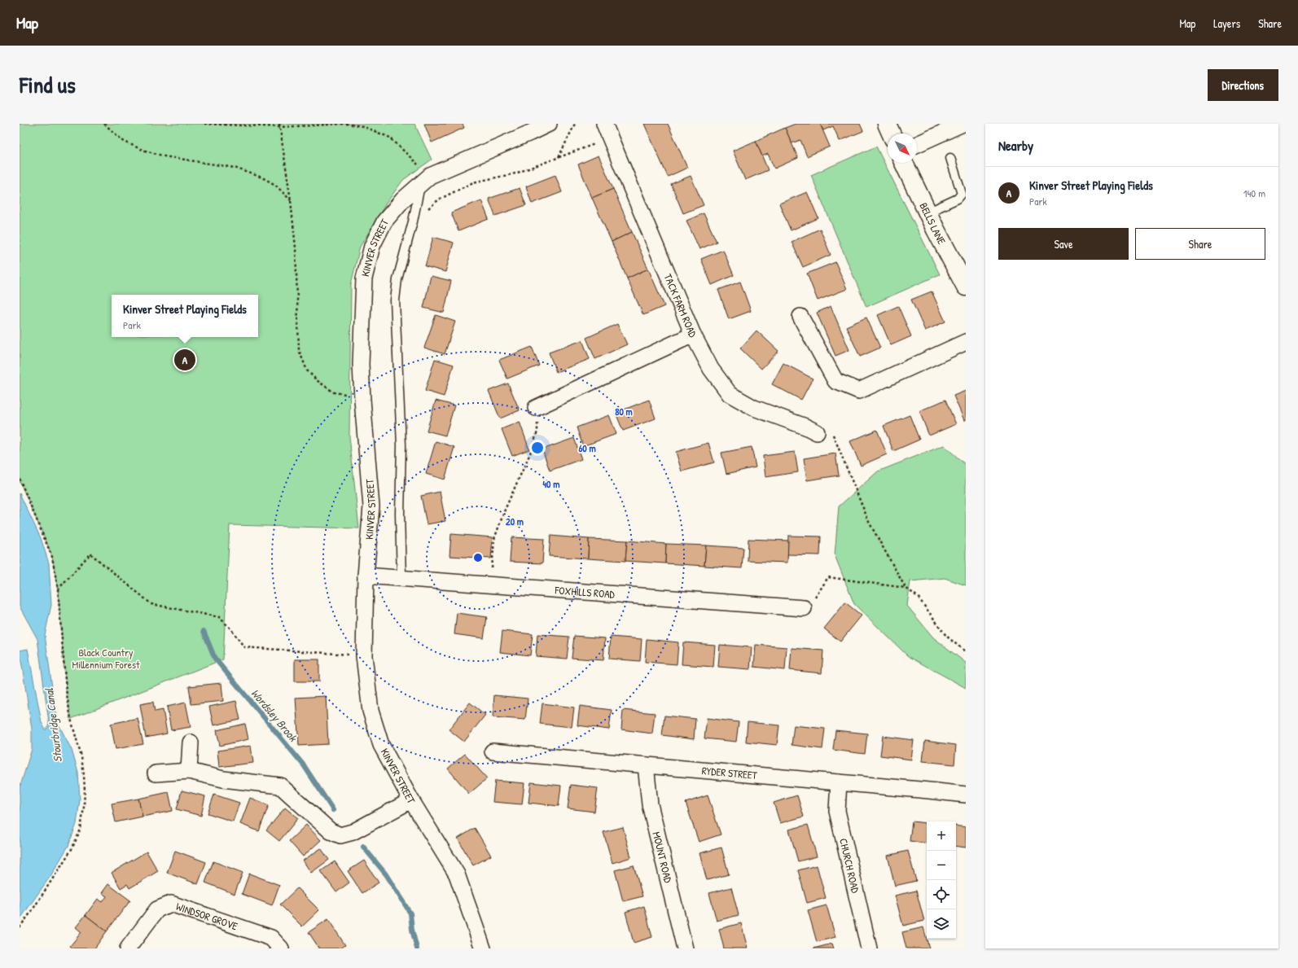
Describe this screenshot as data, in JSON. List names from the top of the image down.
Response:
{
  "streets": {
    "street": [
      "BELLS LANE",
      "KINVER STREET",
      "TACK FARM ROAD",
      "FOXHILLS ROAD",
      "RYDER STREET",
      "MOUNT ROAD",
      "CHURCH ROAD",
      "WINDSOR GROVE"
    ]
  },
  "crossings": [
    ["KINVER STREET", "FOXHILLS ROAD"],
    ["RYDER STREET", "MOUNT ROAD"],
    ["RYDER STREET", "CHURCH ROAD"]
  ],
  "water": ["Wordsley Brook", "Stourbridge Canal"],
  "parks": ["Black Country Millennium Forest"],
  "north": "bottom right",
  "page": {
    "header": "Map",
    "nav": ["Map", "Layers", "Share"],
    "title": "Find us",
    "buttons": [
      "Directions",
      ["Save", "Share"]
    ],
    "heading": "Nearby",
    "list": [
      {
        "mark": "A",
        "name": "Kinver Street Playing Fields",
        "note": "Park",
        "value": "140 m"
      }
    ],
    "popup": ["Kinver Street Playing Fields", "Park"],
    "pins": "A",
    "map_buttons": ["+", "−"]
  },
  "rings": [
    "80 m",
    "60 m",
    "40 m",
    "20 m"
  ]
}
